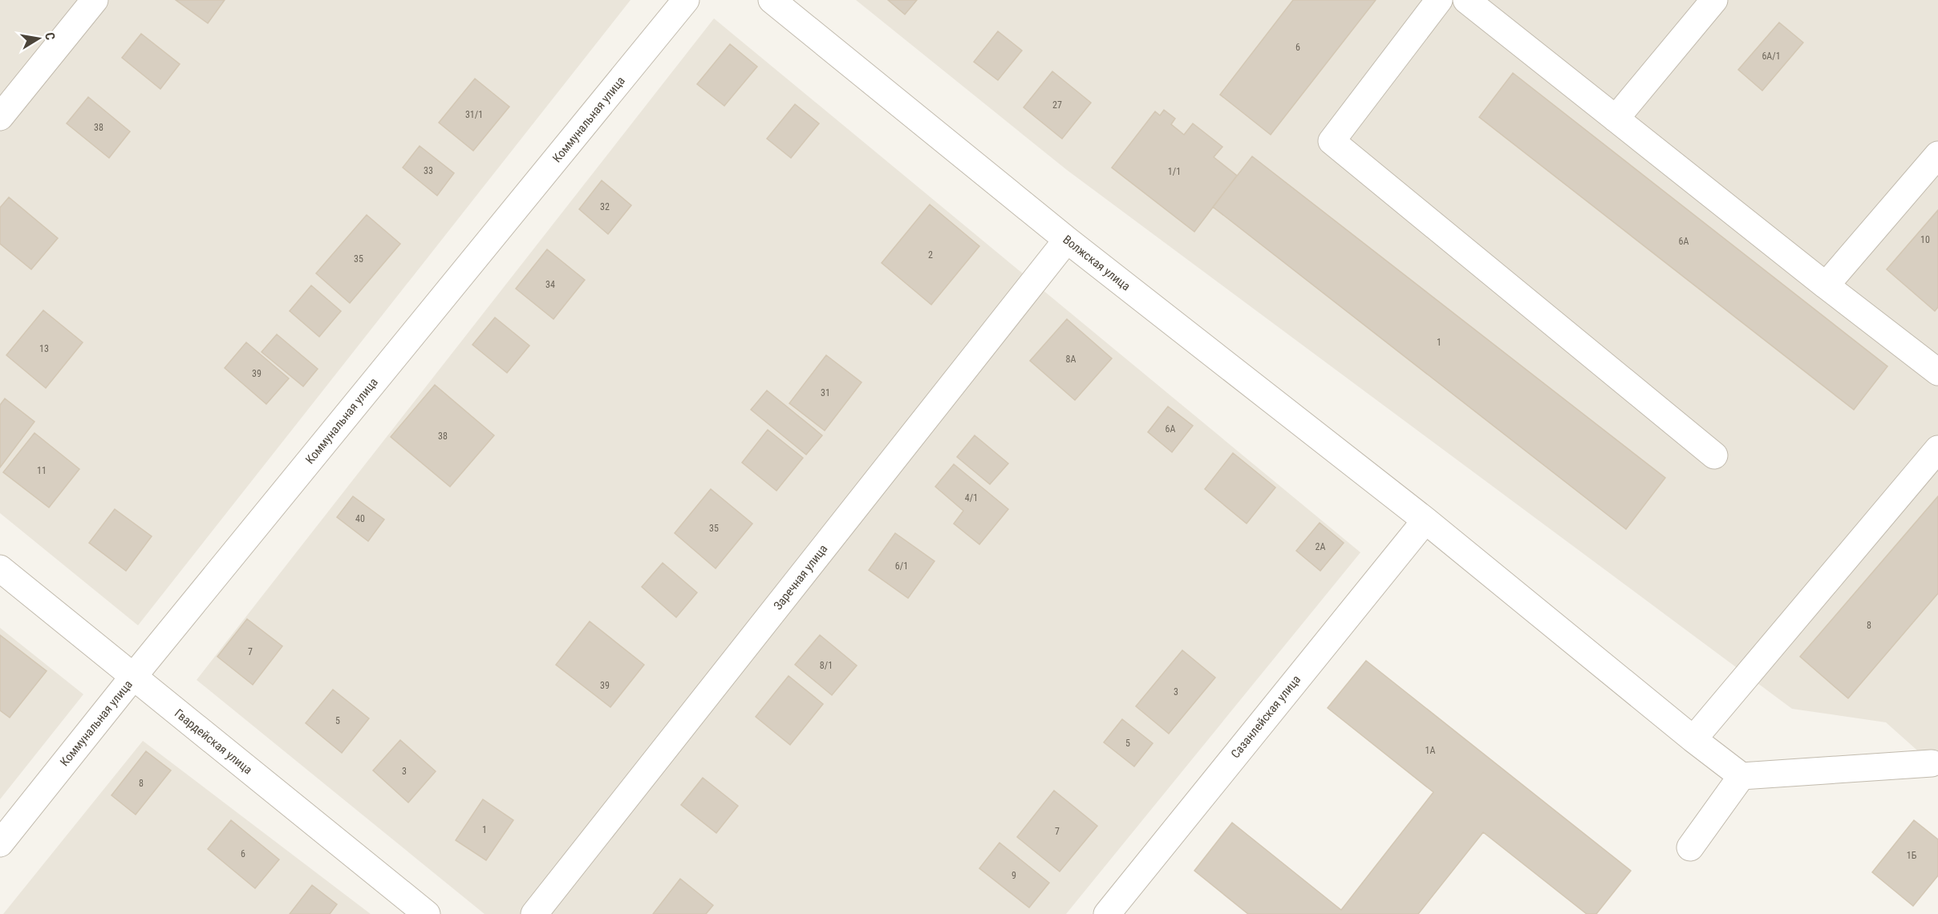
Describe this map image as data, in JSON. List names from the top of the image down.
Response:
{
  "streets": {
    "street": [
      "Коммунальная улица",
      "Волжская улица",
      "Заречная улица",
      "Сазанлейская улица",
      "Гвардейская улица"
    ]
  },
  "crossings": [
    ["Коммунальная улица", "Гвардейская улица"],
    ["Волжская улица", "Заречная улица"],
    ["Волжская улица", "Сазанлейская улица"]
  ],
  "house_numbers": [
    "6",
    "6А/1",
    "27",
    "31/1",
    "38",
    "33",
    "1/1",
    "32",
    "10",
    "6А",
    "2",
    "35",
    "34",
    "1",
    "13",
    "8А",
    "39",
    "31",
    "6А",
    "38",
    "11",
    "4/1",
    "40",
    "35",
    "2А",
    "6/1",
    "8",
    "7",
    "8/1",
    "39",
    "3",
    "5",
    "5",
    "1А",
    "3",
    "8",
    "1",
    "7",
    "6",
    "1Б",
    "9"
  ],
  "north": "right"
}
